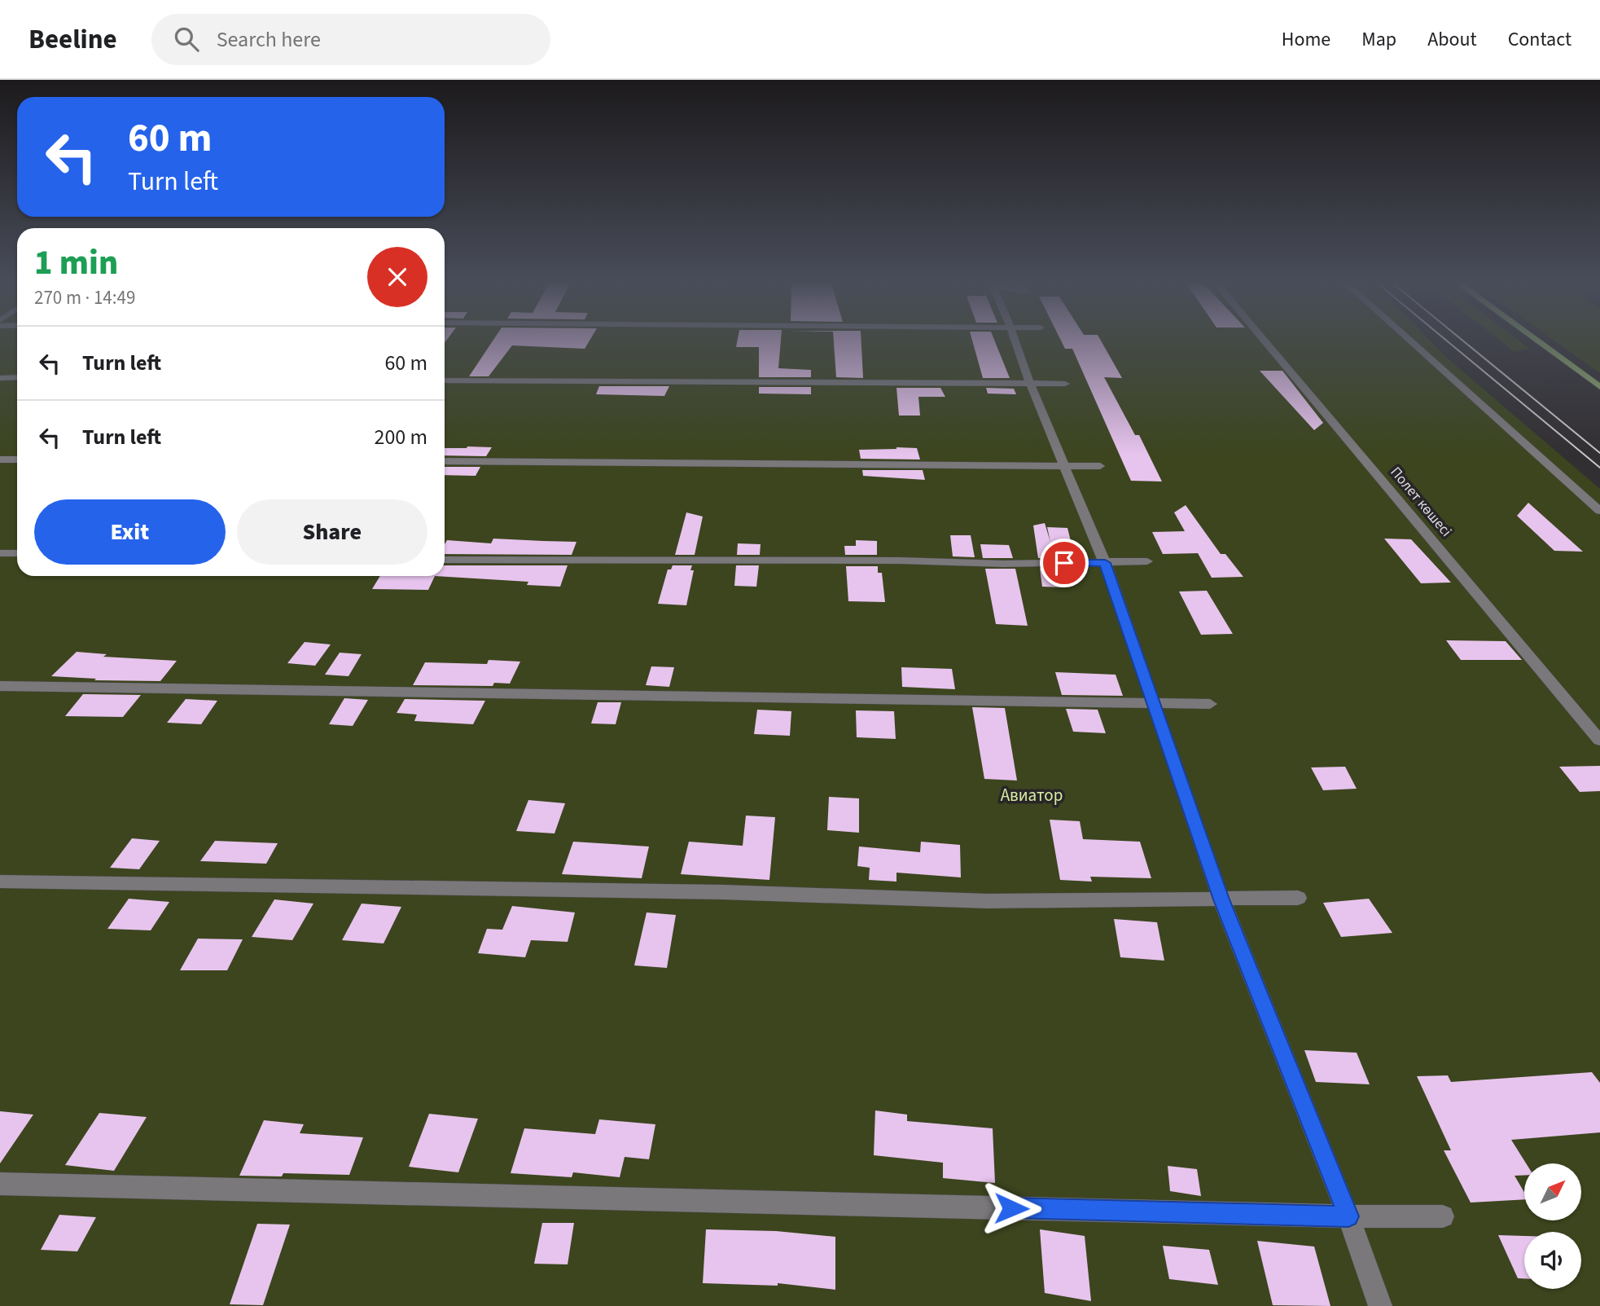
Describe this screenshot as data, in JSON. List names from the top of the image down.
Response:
{
  "streets": {
    "street": ["Полет көшесі"]
  },
  "parks": ["Авиатор"],
  "north": "top right",
  "page": {
    "header": "Beeline",
    "search": "Search here",
    "nav": [
      "Home",
      "Map",
      "About",
      "Contact"
    ],
    "turn": ["60 m", "Turn left"],
    "heading": ["1 min", "270 m · 14:49"],
    "list": [
      {
        "name": "Turn left",
        "value": "60 m"
      },
      {
        "name": "Turn left",
        "value": "200 m"
      }
    ],
    "buttons": ["Exit", "Share"]
  }
}
